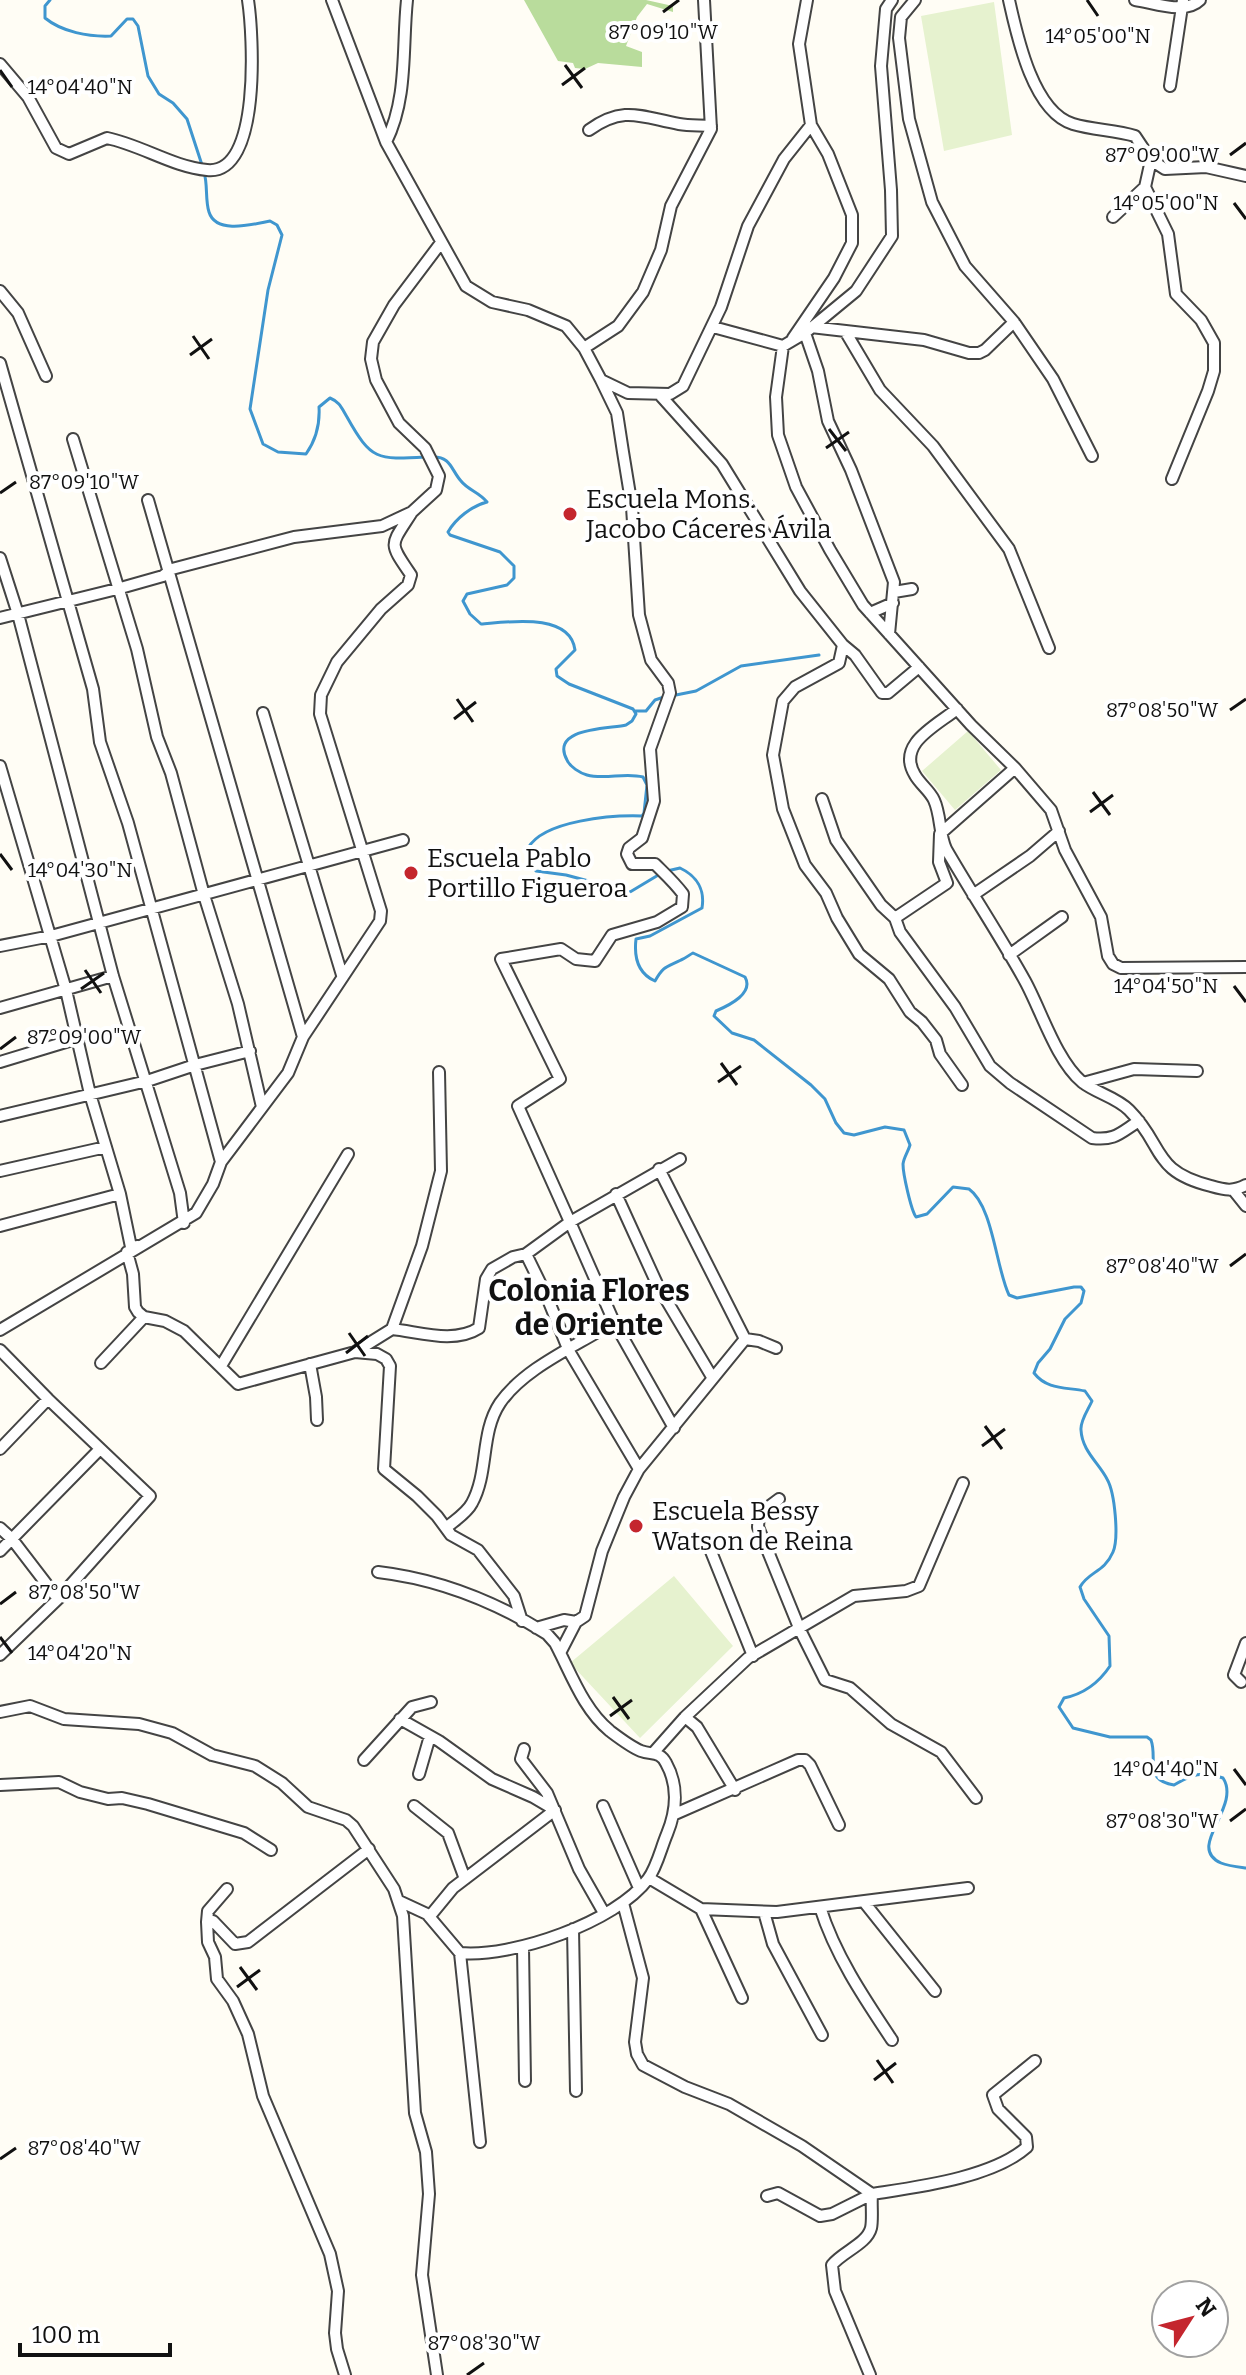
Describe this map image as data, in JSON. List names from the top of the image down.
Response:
{
  "districts": ["Colonia Flores de Oriente"],
  "places": ["Escuela Mons. Jacobo Cáceres Ávila", "Escuela Pablo Portillo Figueroa", "Escuela Bessy Watson de Reina"],
  "scale_bar": "100 m",
  "north": "top right",
  "coordinates": [
    "87°09'10\"W",
    "14°05'00\"N",
    "14°04'40\"N",
    "87°09'00\"W",
    "87°08'50\"W",
    "14°04'30\"N",
    "14°04'50\"N",
    "87°08'40\"W",
    "14°04'20\"N",
    "87°08'30\"W"
  ]
}
